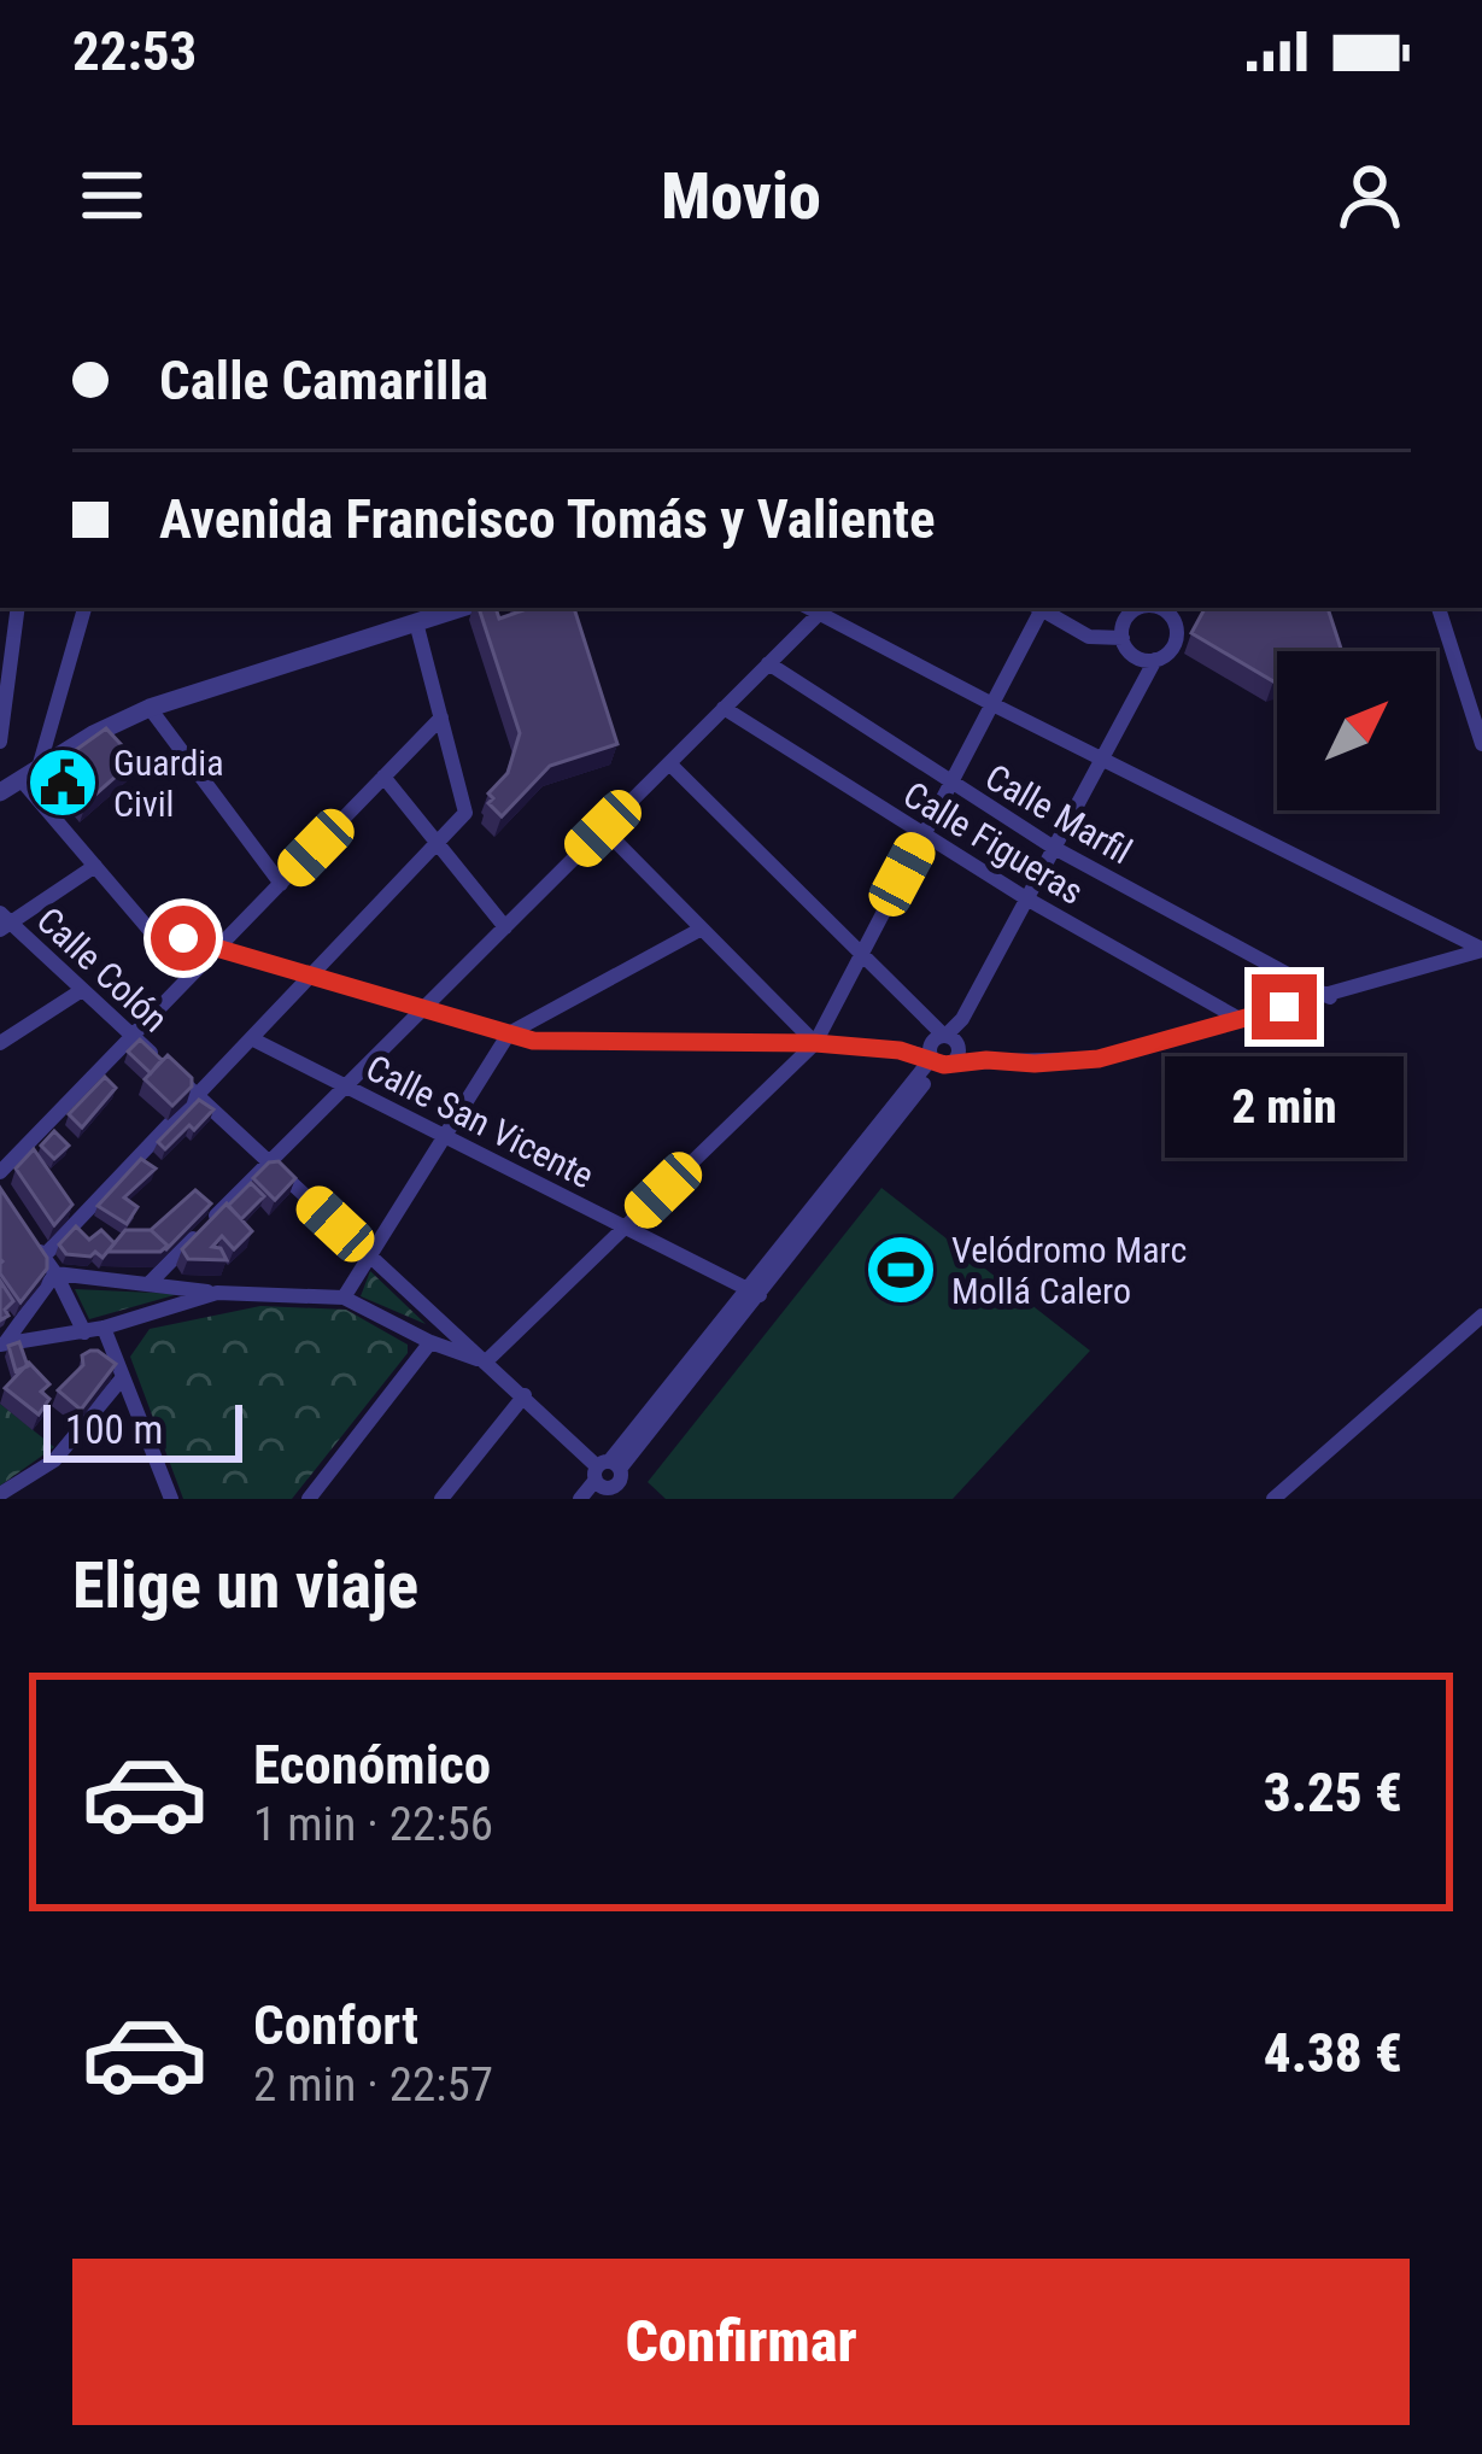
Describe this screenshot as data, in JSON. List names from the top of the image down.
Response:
{
  "streets": {
    "street": [
      "Calle Marfil",
      "Calle Figueras",
      "Calle Colón",
      "Calle San Vicente"
    ]
  },
  "places": {
    "public building": ["Guardia Civil"],
    "sports": ["Velódromo Marc Mollá Calero"]
  },
  "scale_bar": "100 m",
  "north": "top right",
  "page": {
    "status": "22:53",
    "header": "Movio",
    "banner": ["Calle Camarilla", "Avenida Francisco Tomás y Valiente"],
    "bubble": "2 min",
    "scale": "100 m",
    "heading": "Elige un viaje",
    "list": [
      {
        "name": "Económico",
        "note": "1 min · 22:56",
        "value": "3.25 €"
      },
      {
        "name": "Confort",
        "note": "2 min · 22:57",
        "value": "4.38 €"
      }
    ],
    "buttons": "Confirmar"
  }
}
